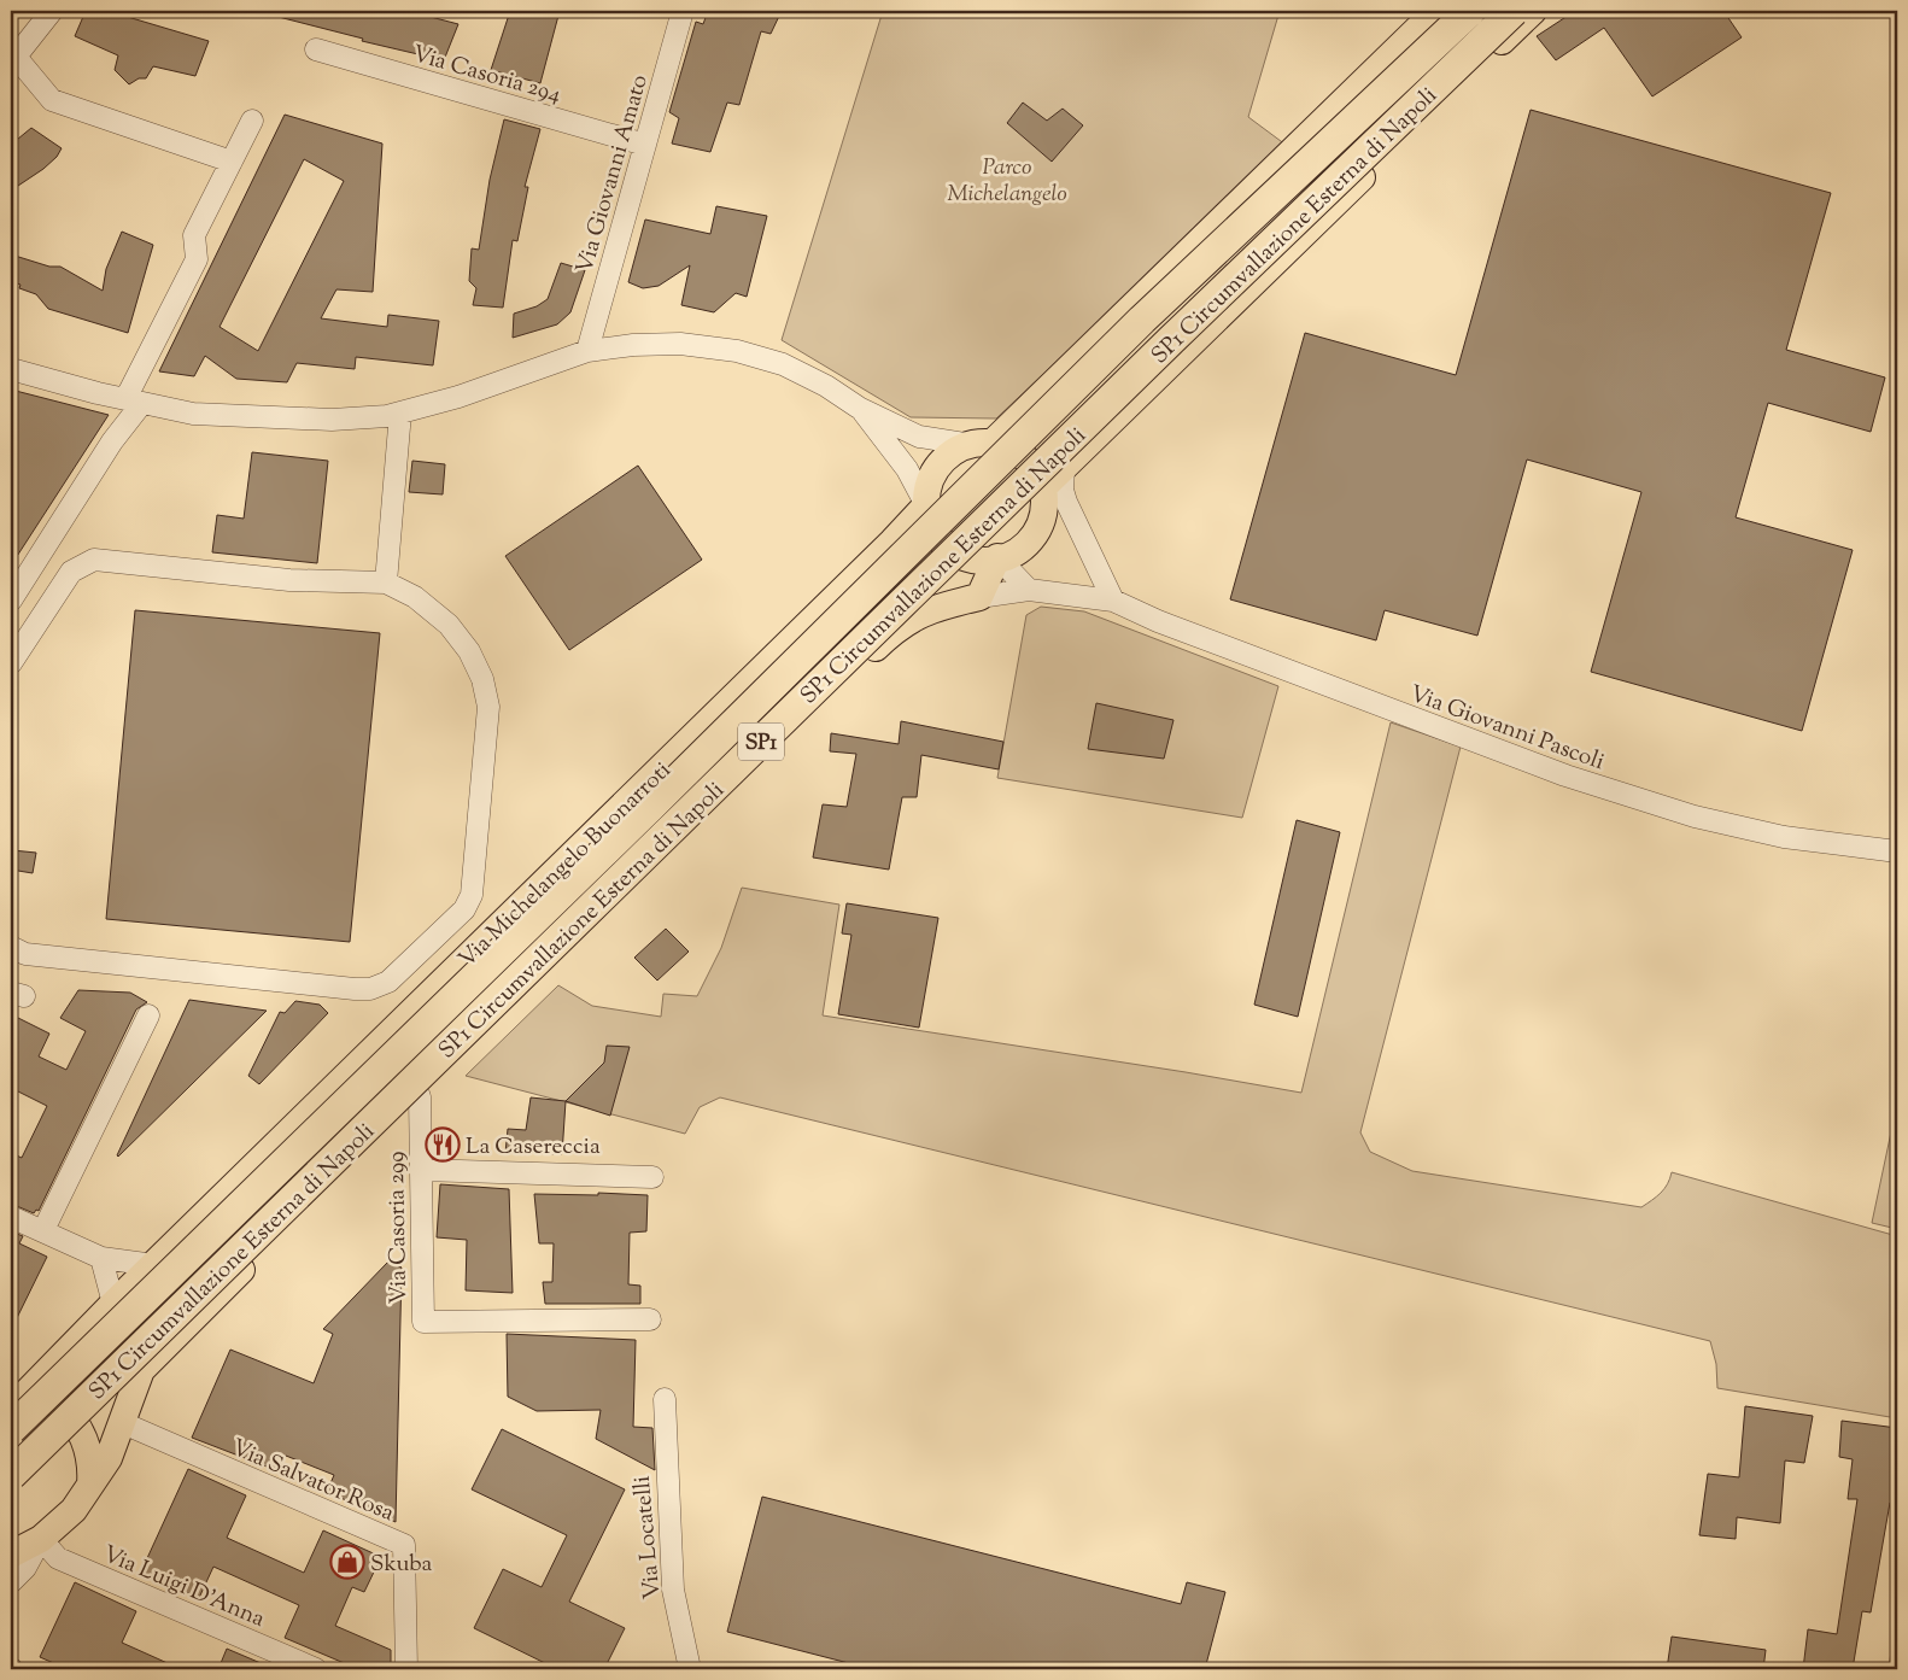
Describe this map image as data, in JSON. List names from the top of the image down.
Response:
{
  "streets": {
    "highway": ["SP1 Circumvallazione Esterna di Napoli", "SP1"],
    "main road": ["Via Michelangelo Buonarroti"],
    "street": [
      "Via Casoria 294",
      "Via Giovanni Amato",
      "Via Giovanni Pascoli",
      "Via Casoria 299",
      "Via Salvator Rosa",
      "Via Locatelli",
      "Via Luigi D'Anna"
    ]
  },
  "crossings": [
    ["Via Casoria 294", "Via Giovanni Amato"],
    ["SP1 Circumvallazione Esterna di Napoli", "Via Michelangelo Buonarroti"]
  ],
  "parks": ["Parco Michelangelo"],
  "places": {
    "restaurant": ["La Casereccia"],
    "shop": ["Skuba"]
  }
}
